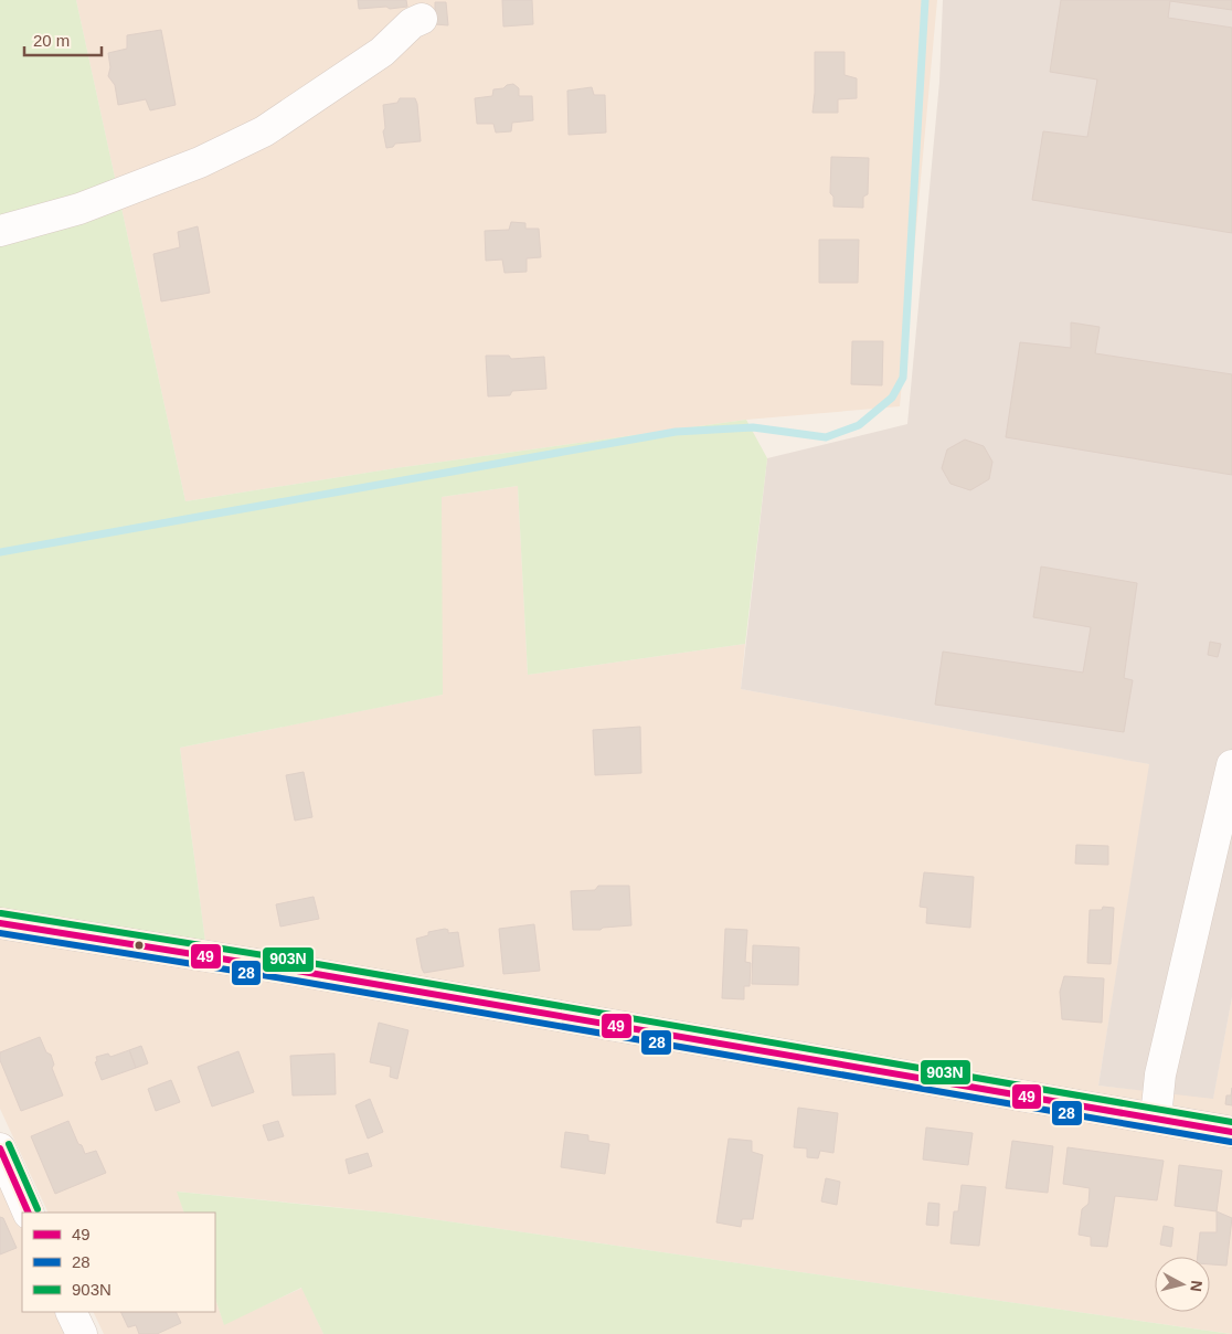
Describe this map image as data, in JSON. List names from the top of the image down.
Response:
{
  "lines": ["transit line 903N", "transit line 49", "transit line 28"],
  "legend": ["49", "28", "903N"],
  "scale_bar": "20 m",
  "north": "right"
}
